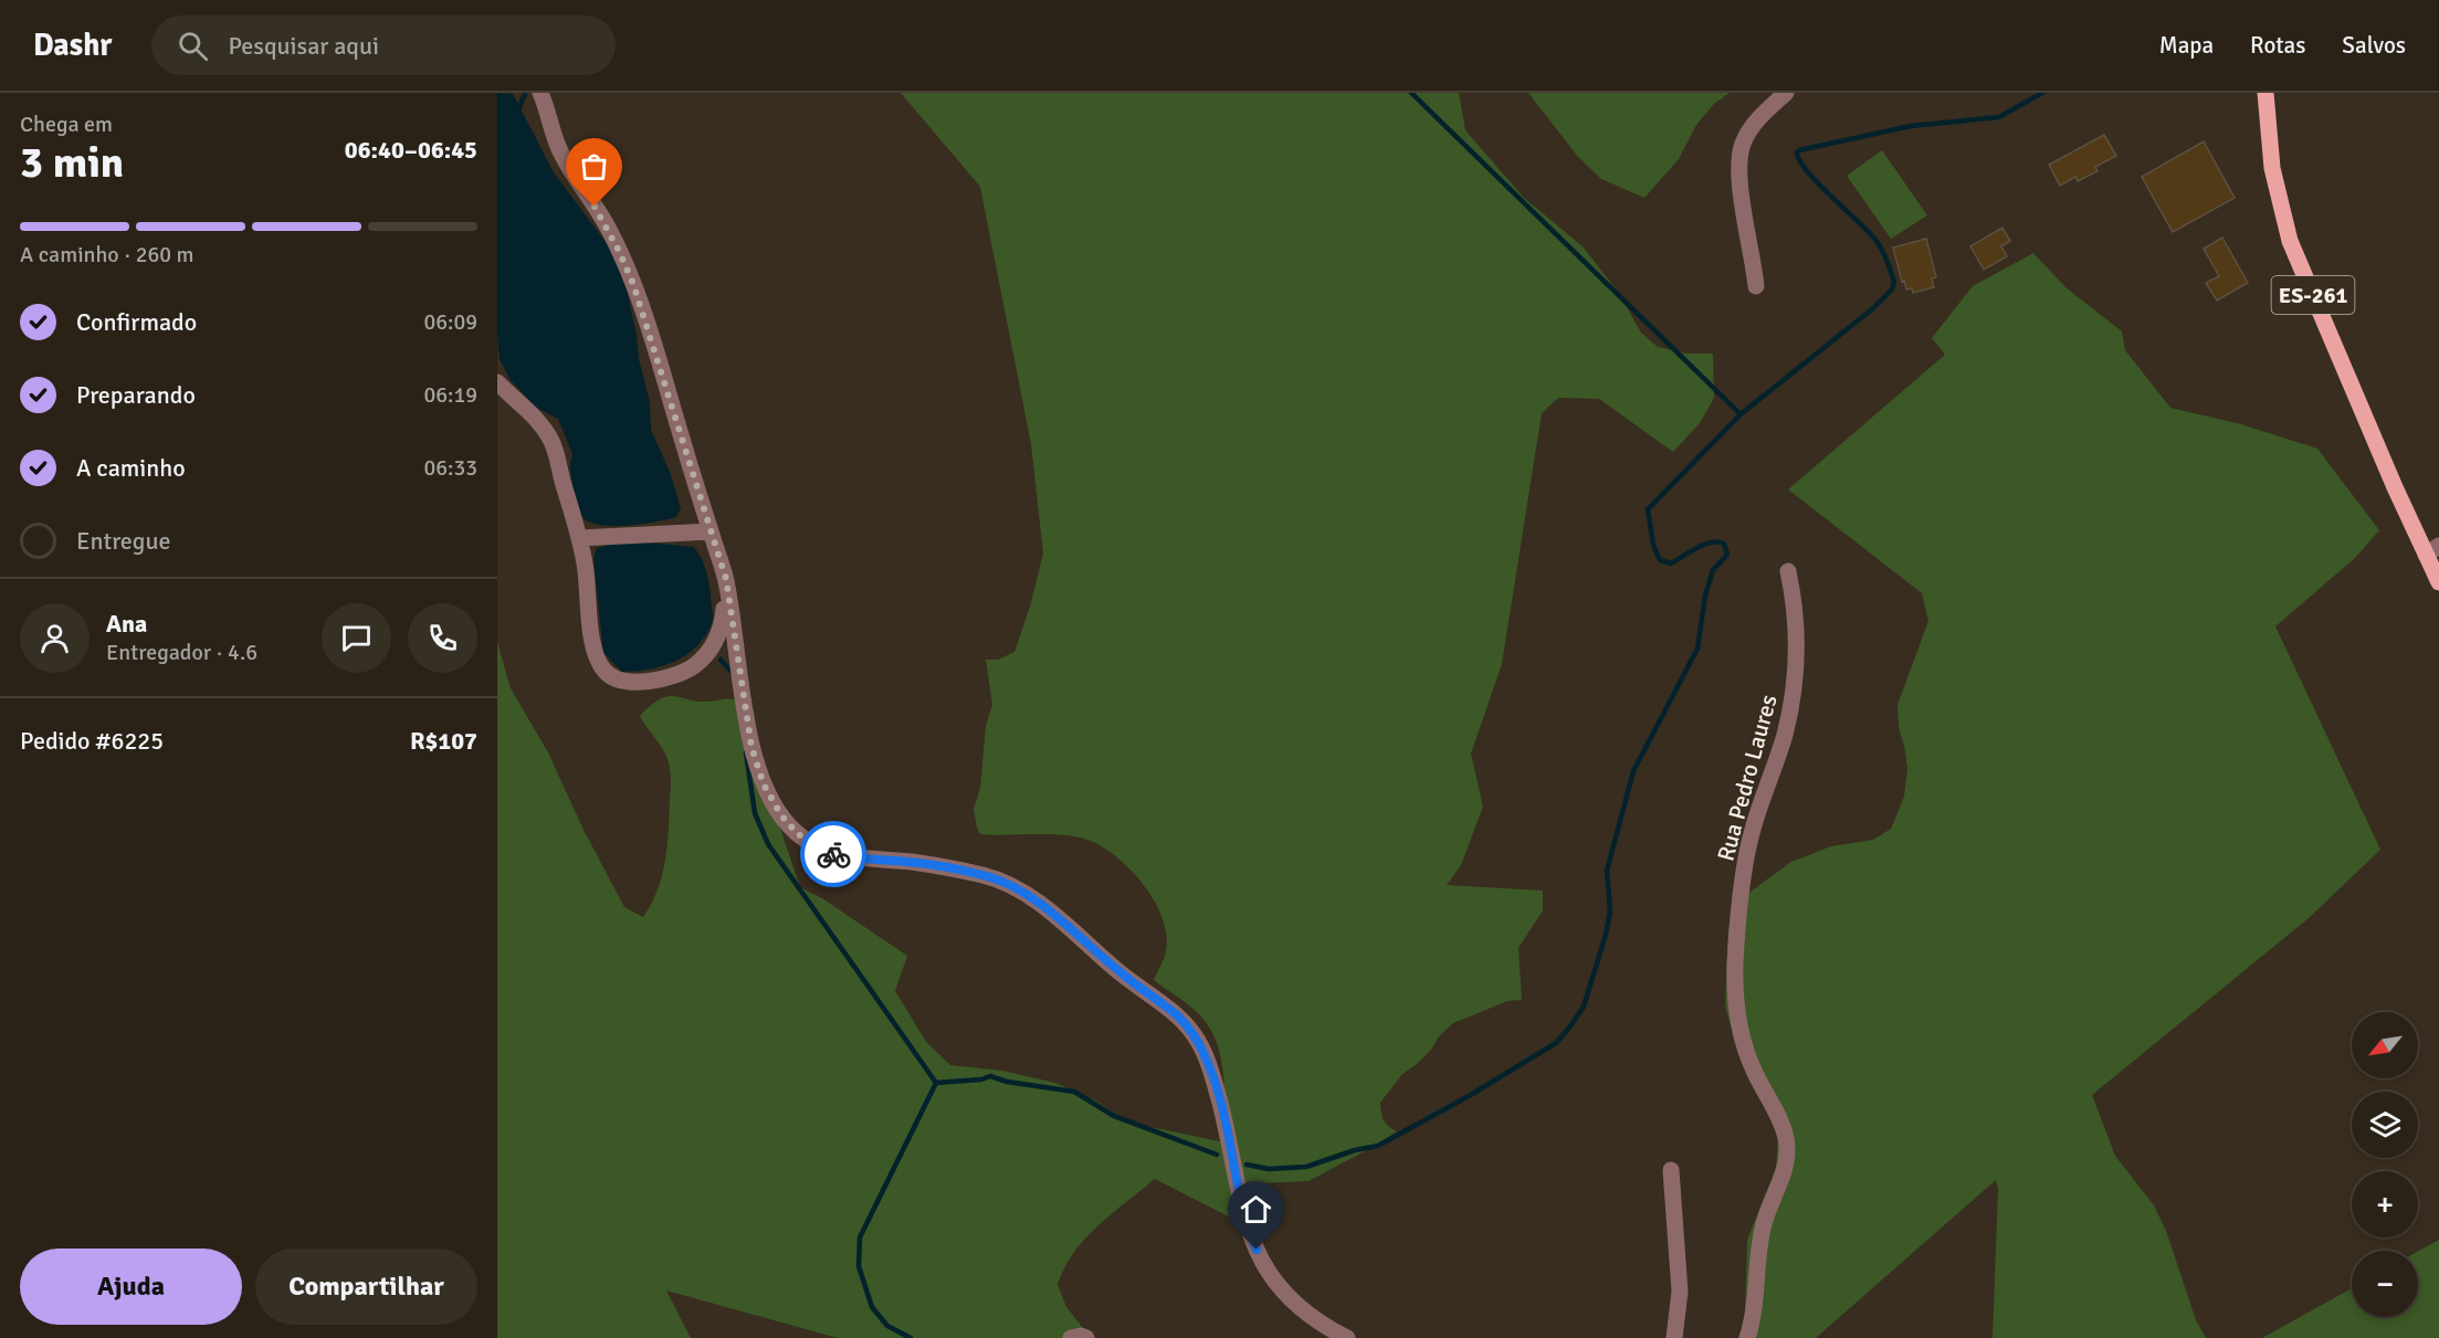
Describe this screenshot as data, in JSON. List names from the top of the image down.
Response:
{
  "streets": {
    "main road": ["ES-261"],
    "street": ["Rua Pedro Laures"]
  },
  "north": "bottom left",
  "page": {
    "header": "Dashr",
    "search": "Pesquisar aqui",
    "nav": ["Mapa", "Rotas", "Salvos"],
    "heading": ["3 min", "Chega em", "06:40–06:45"],
    "panel": [
      "Ana",
      "Entregador · 4.6",
      "Pedido #6225",
      "R$107"
    ],
    "bar": "A caminho · 260 m",
    "list": [
      ["Confirmado", "06:09"],
      ["Preparando", "06:19"],
      ["A caminho", "06:33"],
      "Entregue"
    ],
    "map_buttons": ["+", "−"],
    "buttons": ["Ajuda", "Compartilhar"]
  }
}
